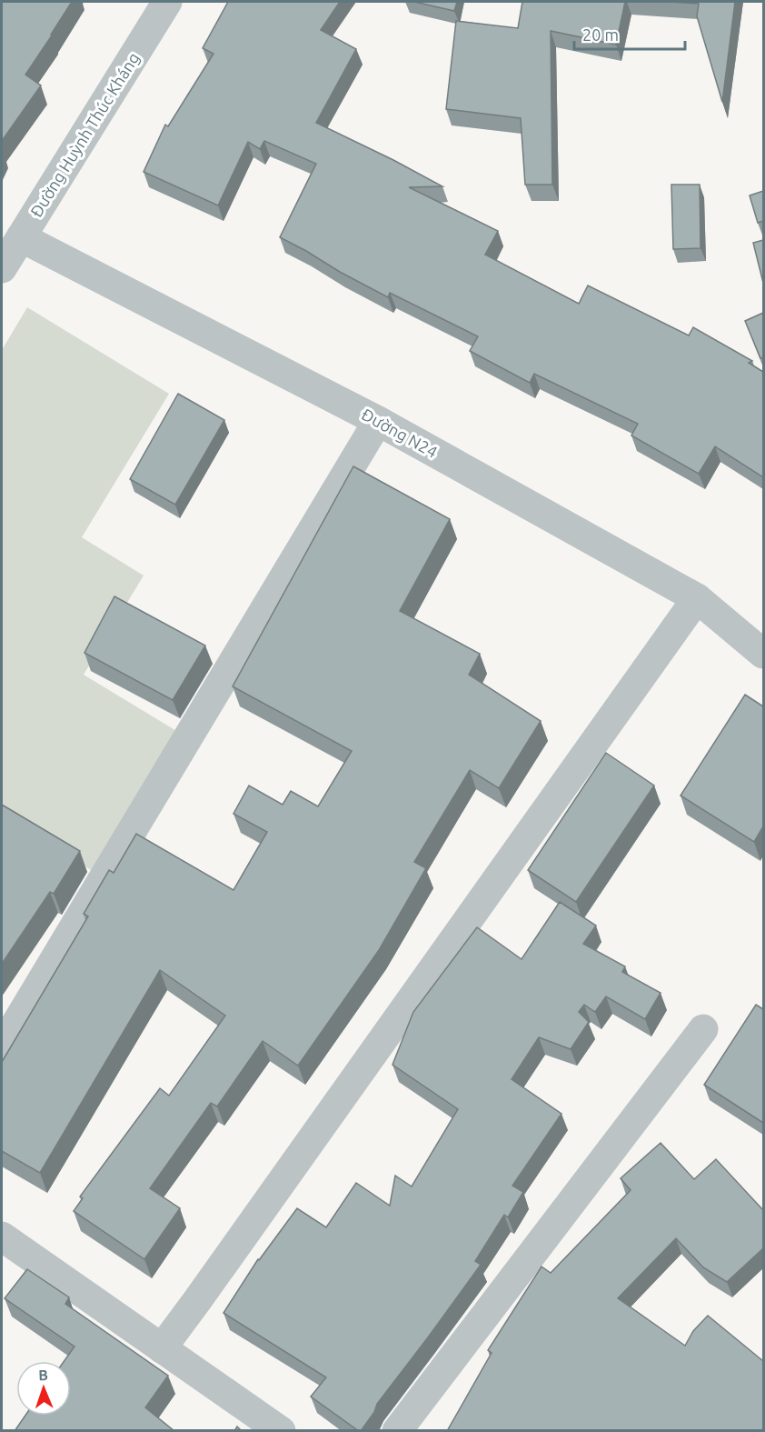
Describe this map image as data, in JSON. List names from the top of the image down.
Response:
{
  "streets": {
    "street": ["Đường Huỳnh Thúc Kháng", "Đường N24"]
  },
  "crossings": [
    ["Đường Huỳnh Thúc Kháng", "Đường N24"]
  ],
  "scale_bar": "20 m",
  "north": "top"
}
